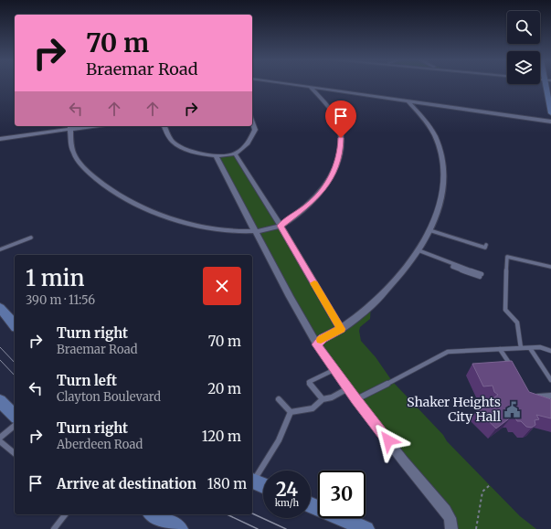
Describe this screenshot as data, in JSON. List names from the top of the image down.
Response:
{
  "places": {
    "public building": ["Shaker Heights City Hall"]
  },
  "page": {
    "turn": ["70 m", "Braemar Road"],
    "heading": ["1 min", "390 m · 11:56"],
    "list": [
      {
        "name": "Turn right",
        "note": "Braemar Road",
        "value": "70 m"
      },
      {
        "name": "Turn left",
        "note": "Clayton Boulevard",
        "value": "20 m"
      },
      {
        "name": "Turn right",
        "note": "Aberdeen Road",
        "value": "120 m"
      },
      {
        "name": "Arrive at destination",
        "value": "180 m"
      }
    ],
    "speed": "24 km/h",
    "limit": "30"
  }
}
